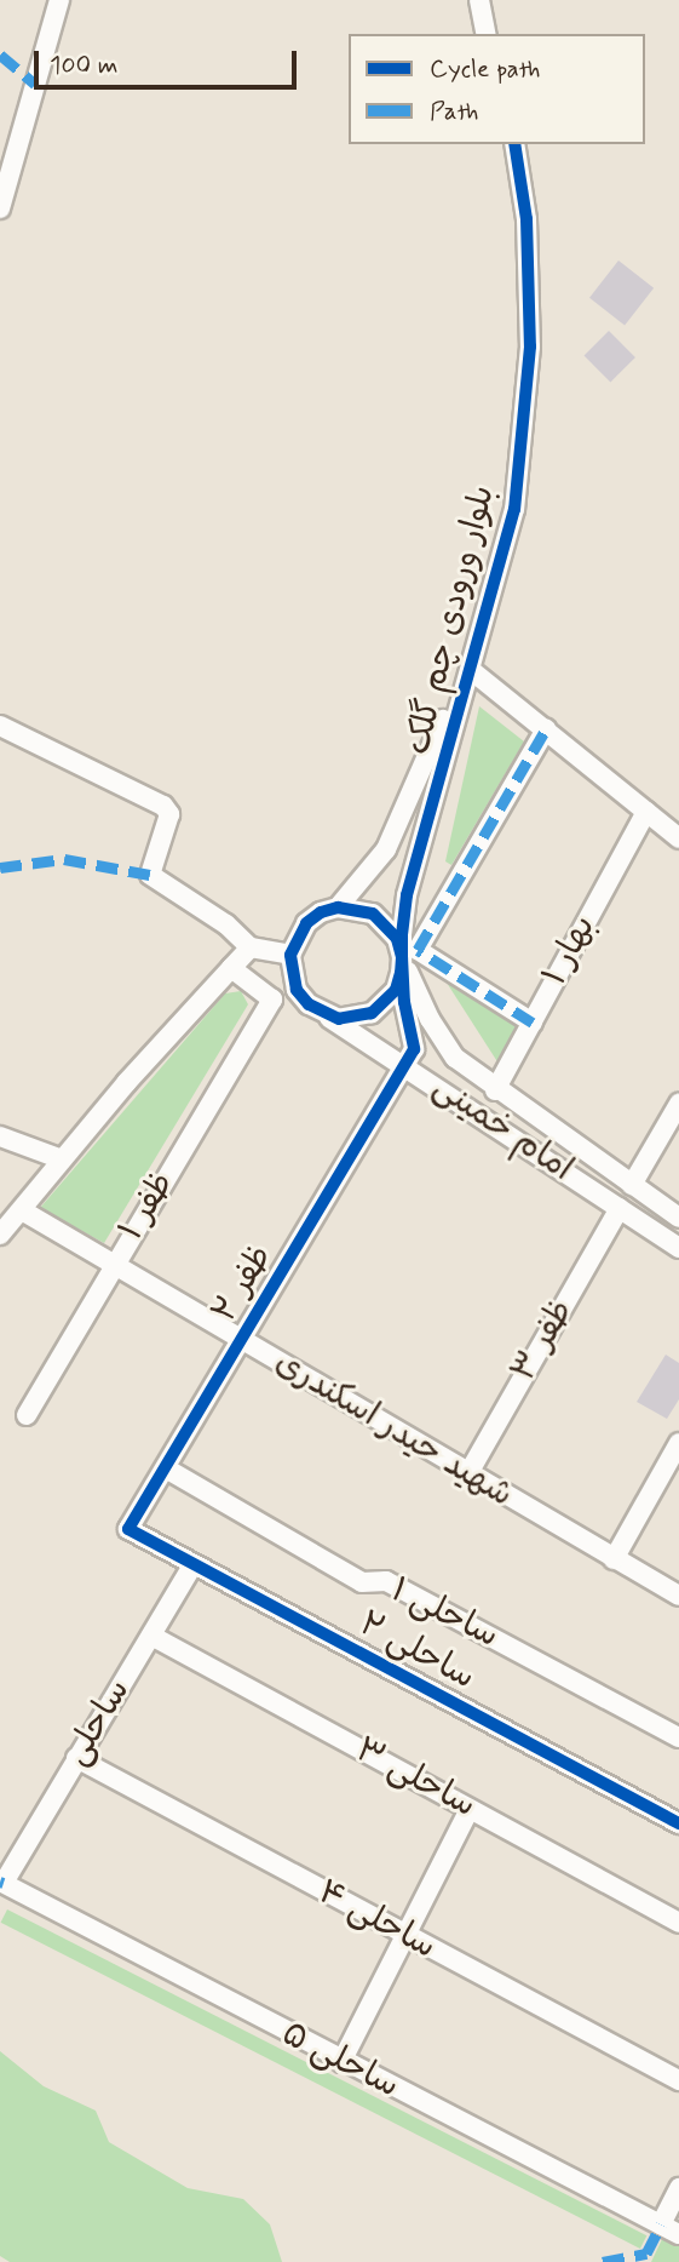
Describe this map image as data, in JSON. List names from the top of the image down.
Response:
{
  "streets": {
    "street": [
      "بلوار ورودی چم گلک",
      "بهار ۱",
      "امام خمینی",
      "ظفر ۱",
      "ظفر ۲",
      "ظفر ۳",
      "شهید حیدر اسکندری",
      "ساحلی ۱",
      "ساحلی ۲",
      "ساحلی",
      "ساحلی ۳",
      "ساحلی ۴",
      "ساحلی ۵"
    ]
  },
  "crossings": [
    ["بلوار ورودی چم گلک", "امام خمینی"],
    ["بهار ۱", "امام خمینی"],
    ["امام خمینی", "ظفر ۲"],
    ["امام خمینی", "ظفر ۳"],
    ["ظفر ۱", "شهید حیدر اسکندری"],
    ["ظفر ۲", "شهید حیدر اسکندری"],
    ["ظفر ۲", "ساحلی ۱"],
    ["ظفر ۲", "ساحلی ۲"],
    ["ظفر ۳", "شهید حیدر اسکندری"],
    ["ساحلی ۲", "ساحلی"],
    ["ساحلی", "ساحلی ۳"],
    ["ساحلی", "ساحلی ۴"],
    ["ساحلی", "ساحلی ۵"]
  ],
  "legend": ["Cycle path", "Path"],
  "scale_bar": "100 m"
}
